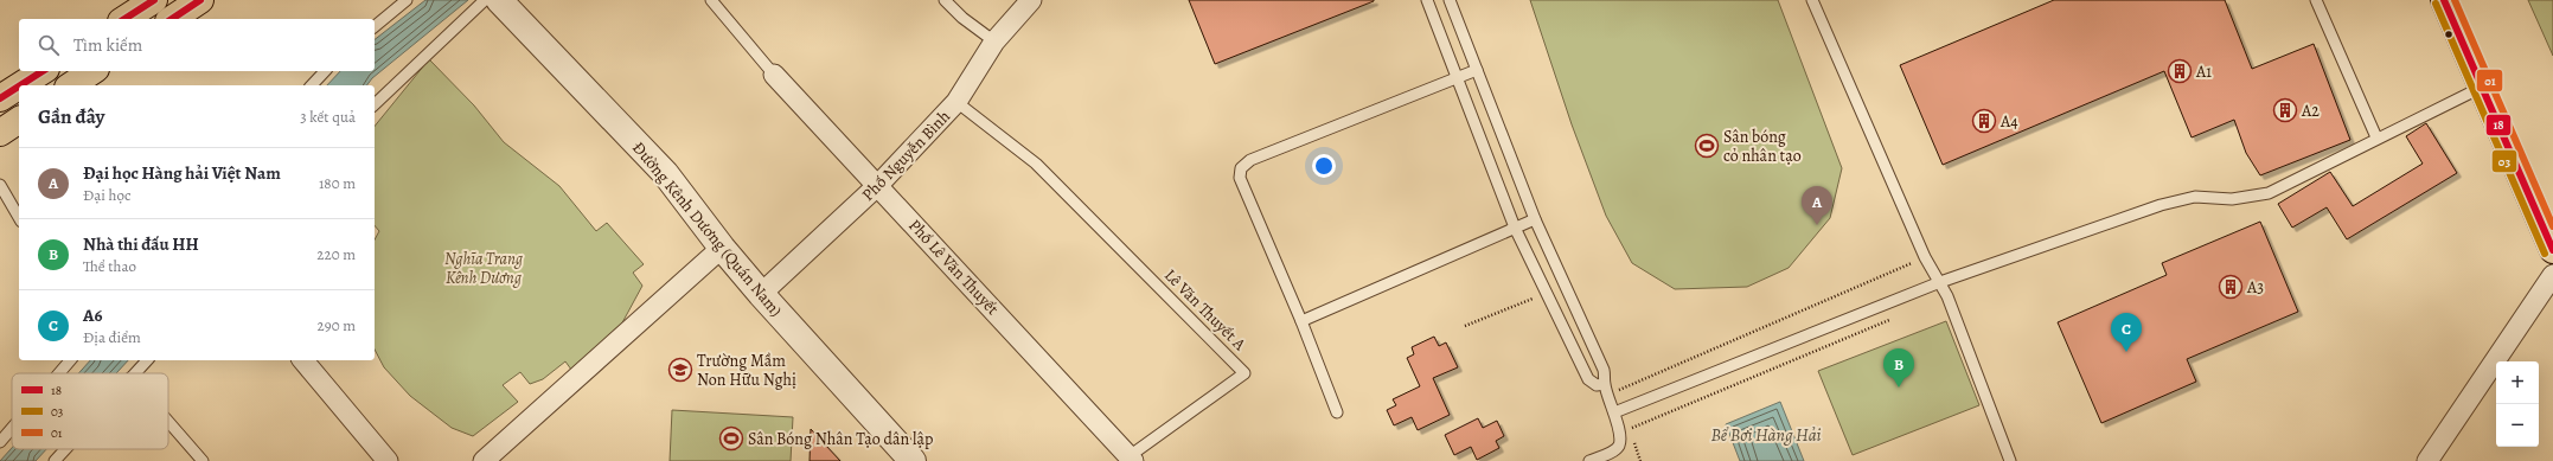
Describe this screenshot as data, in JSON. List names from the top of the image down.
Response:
{
  "streets": {
    "street": ["Phố Nguyễn Bình", "Đường Kênh Dương (Quán Nam)", "Phố Lê Văn Thuyết"],
    "lane": ["Lê Văn Thuyết A"]
  },
  "crossings": [
    ["Phố Nguyễn Bình", "Đường Kênh Dương (Quán Nam)"],
    ["Phố Nguyễn Bình", "Phố Lê Văn Thuyết"],
    ["Phố Nguyễn Bình", "Lê Văn Thuyết A"],
    ["Phố Lê Văn Thuyết", "Lê Văn Thuyết A"]
  ],
  "water": ["Bể Bơi Hàng Hải"],
  "parks": ["Nghĩa Trang Kênh Dương"],
  "places": {
    "building": [
      "A1",
      "A2",
      "A4",
      "A3"
    ],
    "sports": ["Sân bóng cỏ nhân tạo", "Sân Bóng Nhân Tạo dân lập"],
    "school or university": ["Trường Mầm Non Hữu Nghị"]
  },
  "lines": ["transit line 18", "transit line 01", "transit line 03"],
  "legend": ["18", "03", "01"],
  "page": {
    "search": "Tìm kiếm",
    "heading": ["Gần đây", "3 kết quả"],
    "list": [
      {
        "mark": "A",
        "name": "Đại học Hàng hải Việt Nam",
        "note": "Đại học",
        "value": "180 m"
      },
      {
        "mark": "B",
        "name": "Nhà thi đấu HH",
        "note": "Thể thao",
        "value": "220 m"
      },
      {
        "mark": "C",
        "name": "A6",
        "note": "Địa điểm",
        "value": "290 m"
      }
    ],
    "pins": ["A", "C", "B"],
    "map_buttons": ["+", "−"]
  }
}
